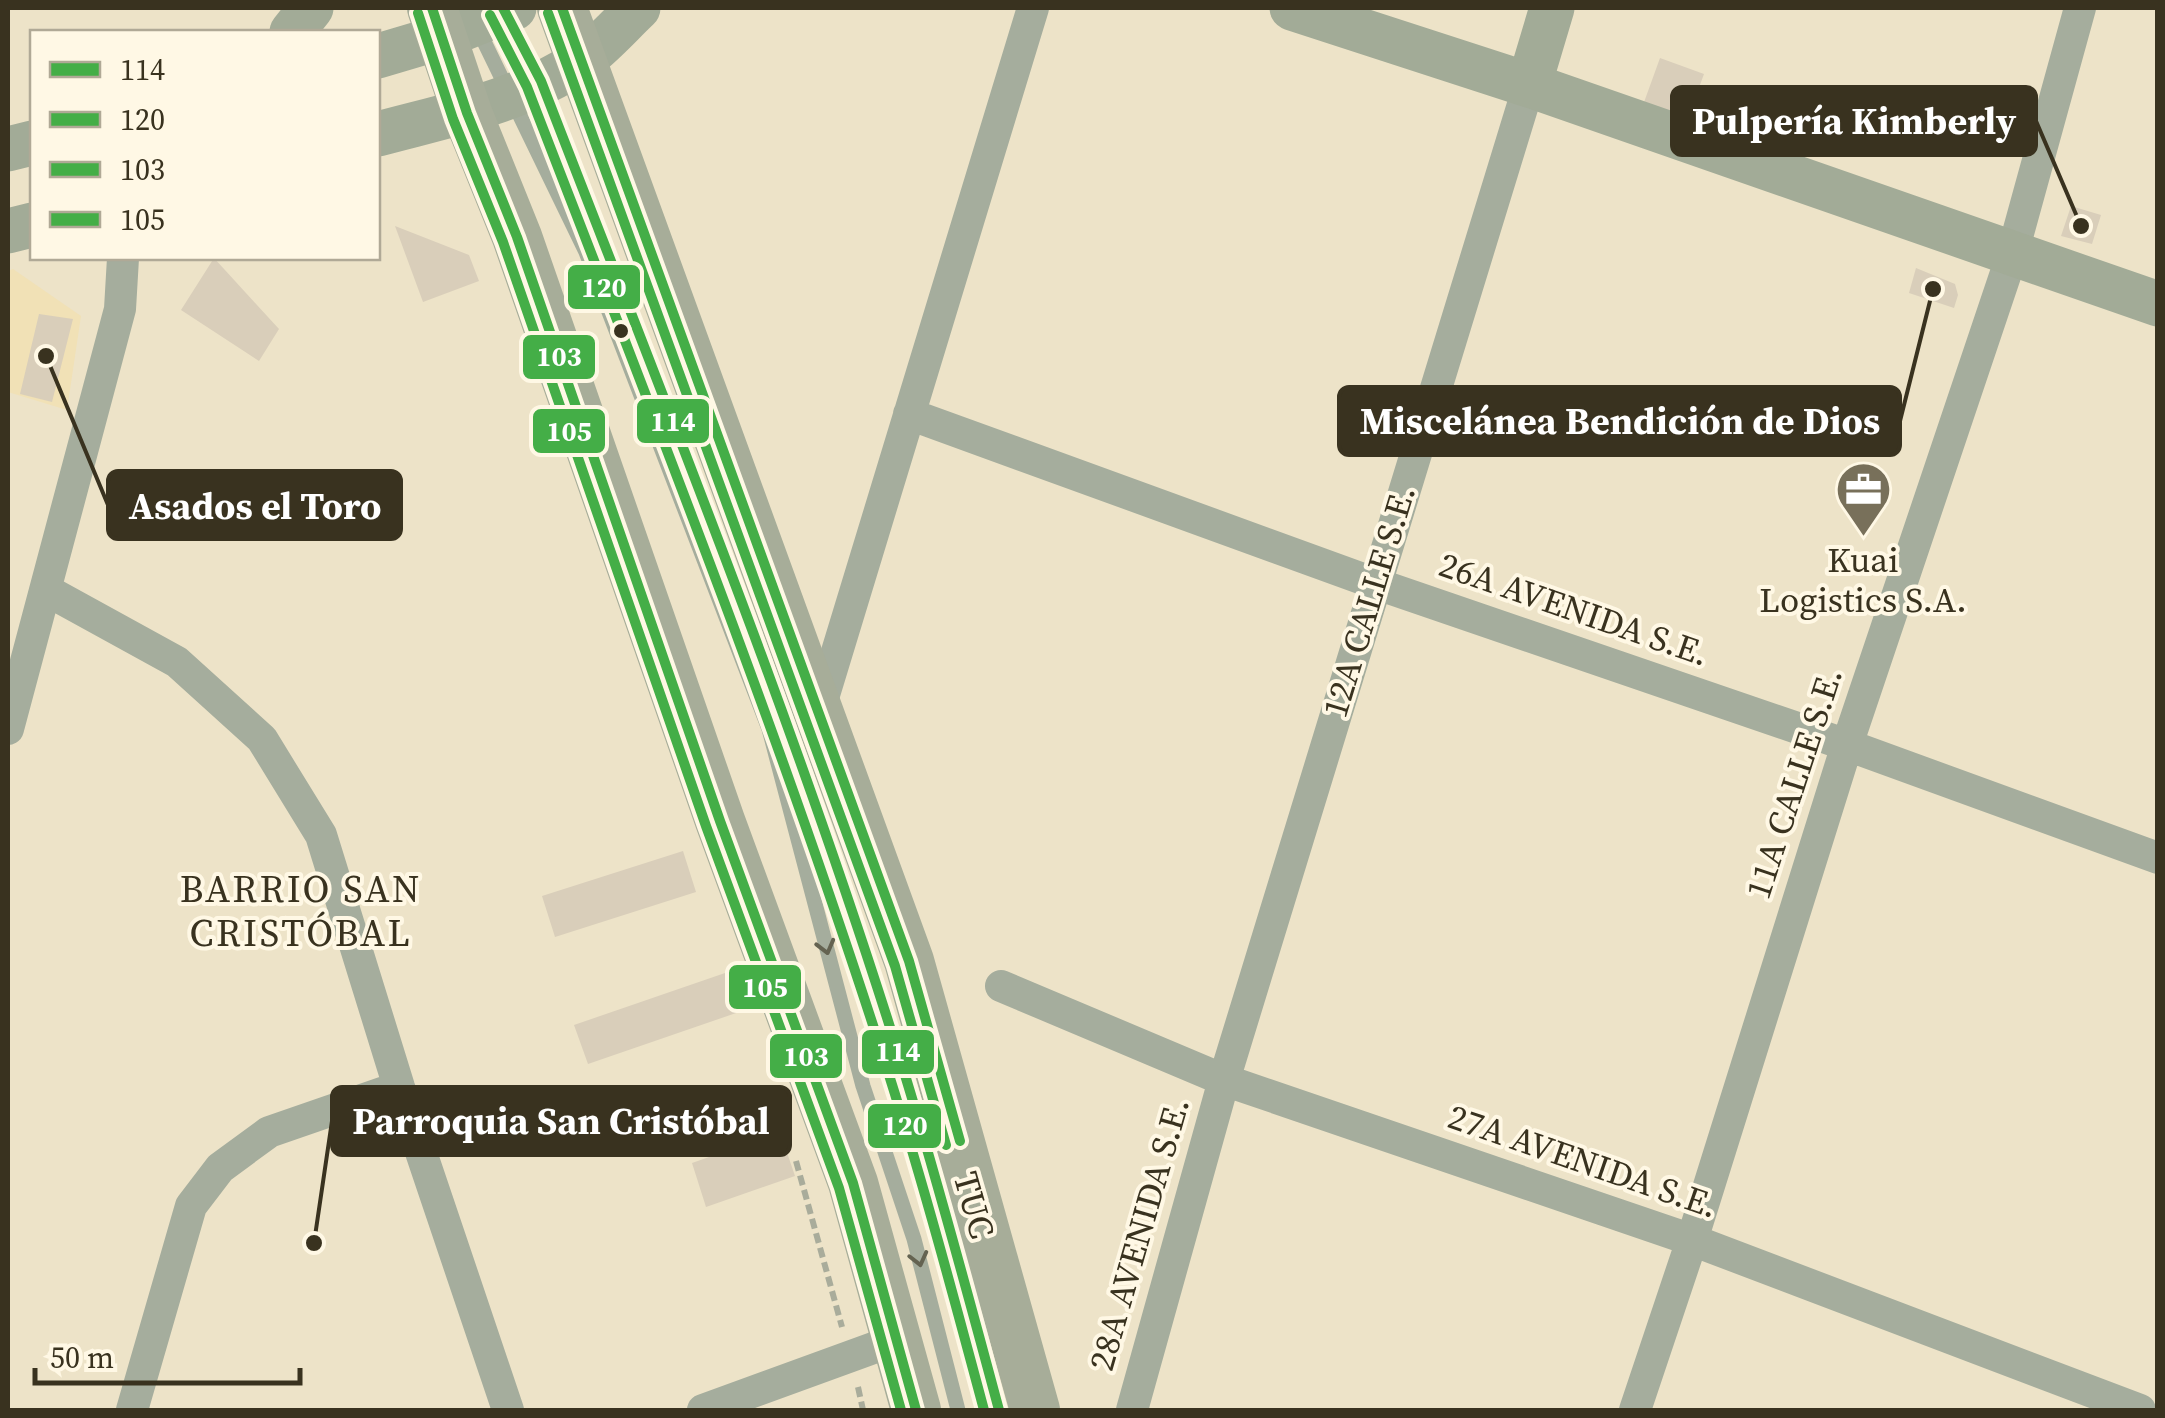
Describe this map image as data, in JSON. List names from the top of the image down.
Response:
{
  "streets": {
    "street": [
      "12A CALLE S.E.",
      "26A AVENIDA S.E.",
      "11A CALLE S.E.",
      "27A AVENIDA S.E.",
      "28A AVENIDA S.E."
    ],
    "lane": ["TUC"]
  },
  "crossings": [
    ["12A CALLE S.E.", "26A AVENIDA S.E."],
    ["12A CALLE S.E.", "27A AVENIDA S.E."],
    ["12A CALLE S.E.", "28A AVENIDA S.E."],
    ["26A AVENIDA S.E.", "11A CALLE S.E."],
    ["11A CALLE S.E.", "27A AVENIDA S.E."],
    ["27A AVENIDA S.E.", "28A AVENIDA S.E."]
  ],
  "districts": ["BARRIO SAN CRISTÓBAL"],
  "places": {
    "other": [
      "Pulpería Kimberly",
      "Miscelánea Bendición de Dios",
      "Asados el Toro",
      "Parroquia San Cristóbal"
    ],
    "office": ["Kuai Logistics S.A."]
  },
  "lines": [
    "transit line 114",
    "transit line 103",
    "transit line 105",
    "transit line 120"
  ],
  "legend": [
    "114",
    "120",
    "103",
    "105"
  ],
  "scale_bar": "50 m"
}
